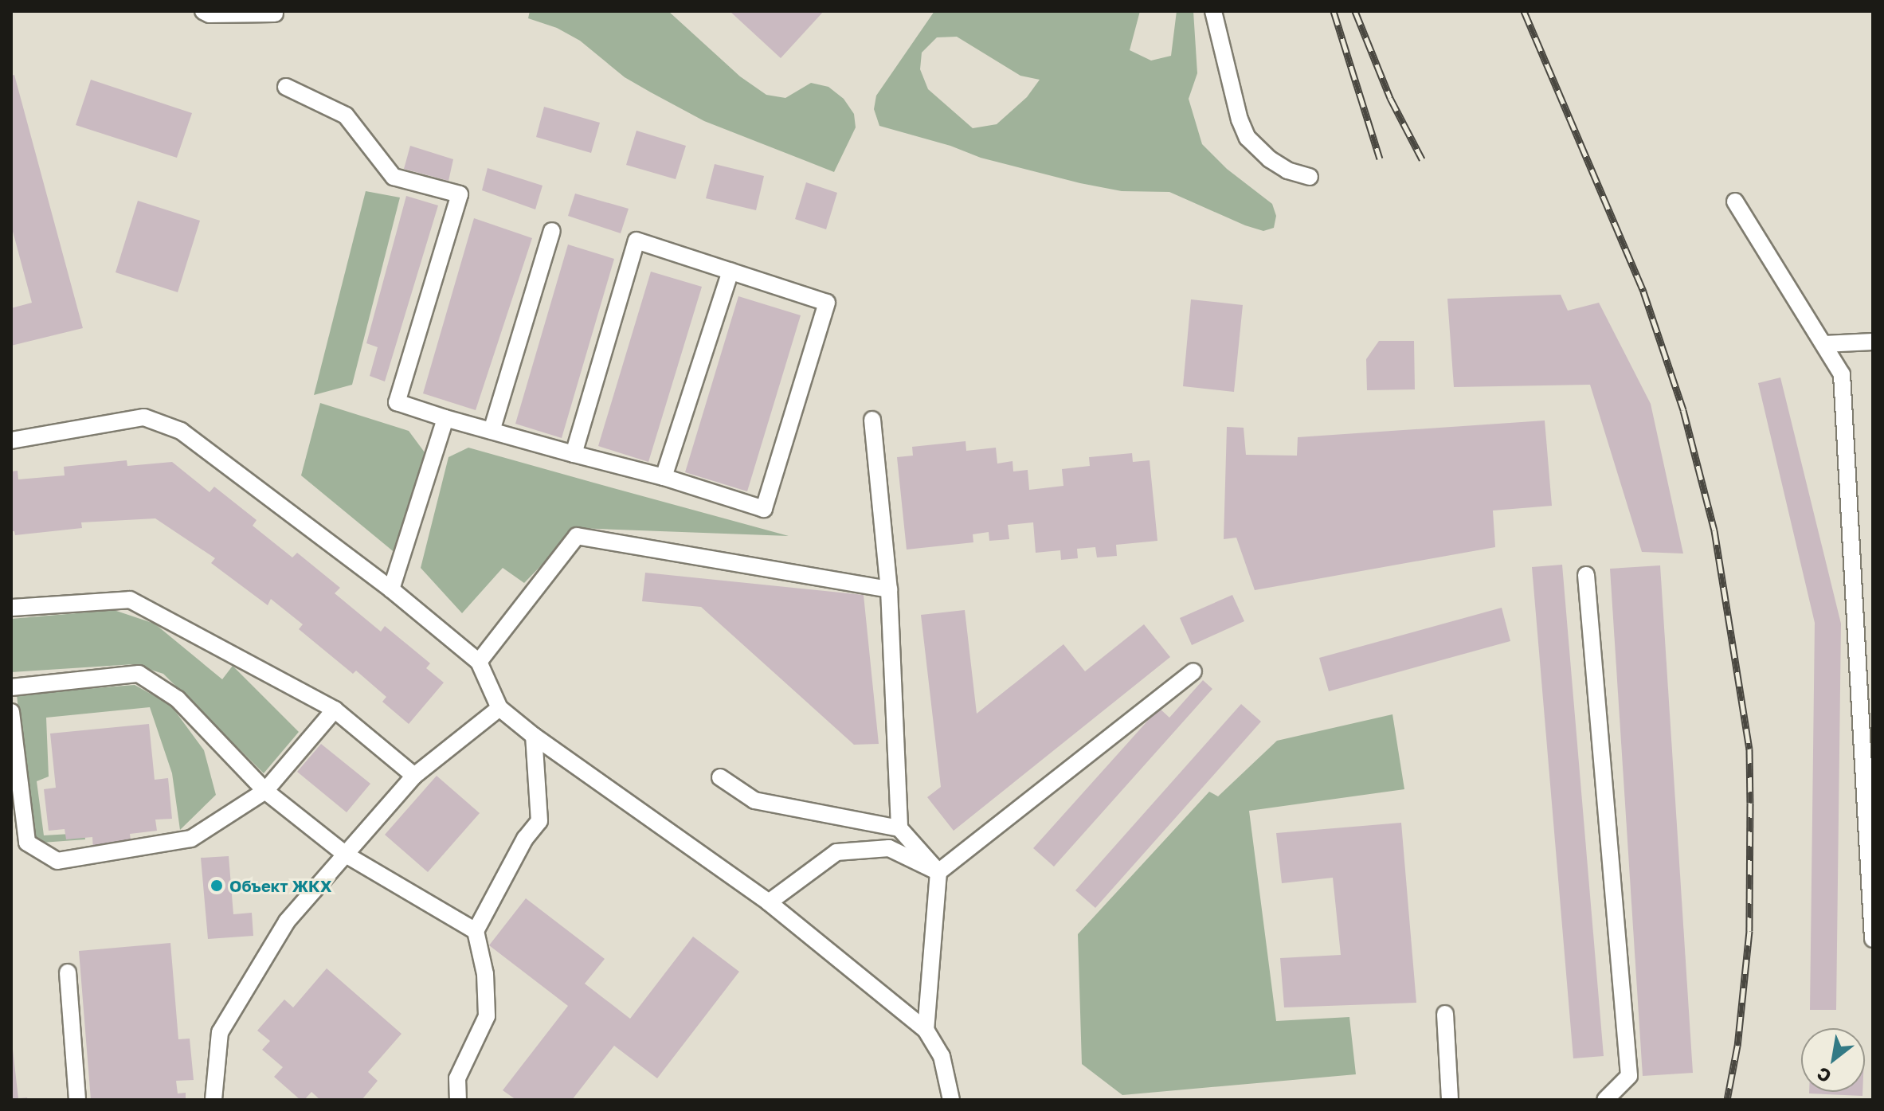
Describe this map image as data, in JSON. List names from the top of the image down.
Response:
{
  "places": ["Объект ЖКХ"],
  "north": "bottom left"
}
